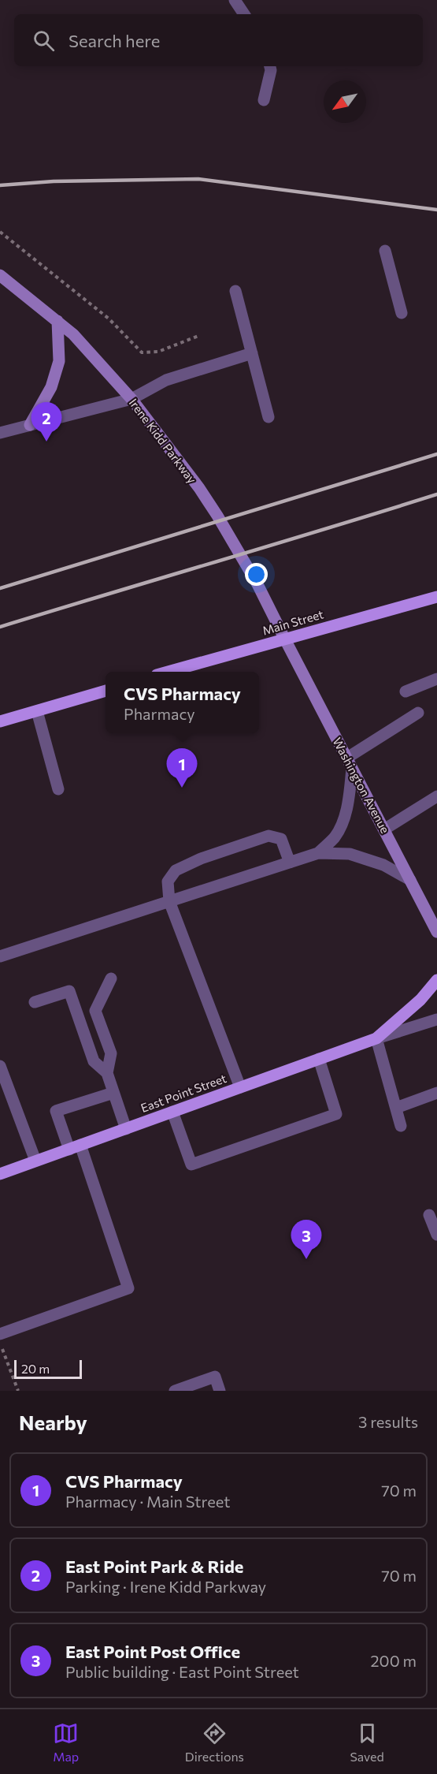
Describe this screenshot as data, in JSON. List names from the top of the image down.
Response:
{
  "streets": {
    "main road": [
      "Irene Kidd Parkway",
      "Main Street",
      "Washington Avenue",
      "East Point Street"
    ]
  },
  "crossings": [
    ["Irene Kidd Parkway", "Main Street"],
    ["Irene Kidd Parkway", "Washington Avenue"],
    ["Main Street", "Washington Avenue"]
  ],
  "scale_bar": "20 m",
  "north": "bottom left",
  "page": {
    "search": "Search here",
    "pins": ["2", "1", "3"],
    "popup": ["CVS Pharmacy", "Pharmacy"],
    "scale": "20 m",
    "heading": ["Nearby", "3 results"],
    "list": [
      {
        "mark": "1",
        "name": "CVS Pharmacy",
        "note": "Pharmacy · Main Street",
        "value": "70 m"
      },
      {
        "mark": "2",
        "name": "East Point Park & Ride",
        "note": "Parking · Irene Kidd Parkway",
        "value": "70 m"
      },
      {
        "mark": "3",
        "name": "East Point Post Office",
        "note": "Public building · East Point Street",
        "value": "200 m"
      }
    ],
    "nav": ["Map", "Directions", "Saved"]
  }
}
